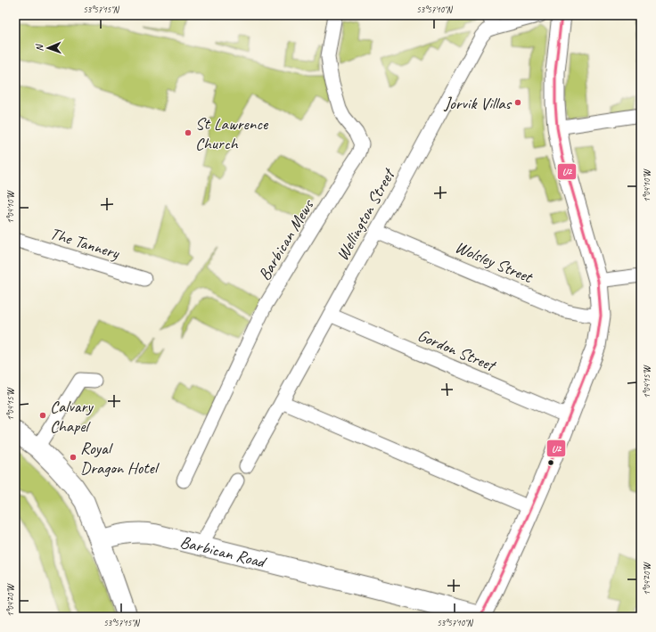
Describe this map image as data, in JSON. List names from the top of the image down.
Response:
{
  "streets": {
    "main road": ["Barbican Road"],
    "street": [
      "Wellington Street",
      "Barbican Mews",
      "The Tannery",
      "Wolsley Street",
      "Gordon Street"
    ]
  },
  "crossings": [
    ["Wellington Street", "Wolsley Street"],
    ["Wellington Street", "Gordon Street"]
  ],
  "places": [
    "Jorvik Villas",
    "St Lawrence Church",
    "Calvary Chapel",
    "Royal Dragon Hotel"
  ],
  "lines": ["transit line U2"],
  "north": "left",
  "coordinates": [
    "53°57'15\"N",
    "53°57'10\"N",
    "1°04'10\"W",
    "1°04'15\"W",
    "1°04'20\"W"
  ]
}
